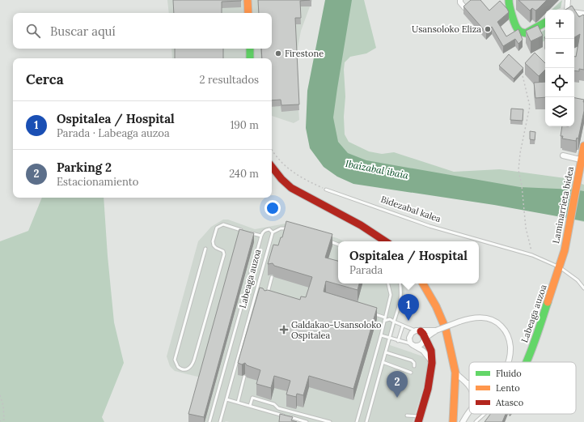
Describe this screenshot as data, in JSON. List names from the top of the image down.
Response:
{
  "streets": {
    "main road": ["Laminarrieta bidea", "Labeaga auzoa"],
    "lane": ["Bidezabal kalea"]
  },
  "crossings": [
    ["Laminarrieta bidea", "Bidezabal kalea"],
    ["Laminarrieta bidea", "Labeaga auzoa"],
    ["Bidezabal kalea", "Labeaga auzoa"]
  ],
  "water": ["Ibaizabal ibaia"],
  "places": {
    "other": ["Usansoloko Eliza", "Firestone"],
    "health": ["Galdakao-Usansoloko Ospitalea"]
  },
  "legend": ["Fluido", "Lento", "Atasco"],
  "page": {
    "map_buttons": ["+", "−"],
    "search": "Buscar aquí",
    "heading": ["Cerca", "2 resultados"],
    "list": [
      {
        "mark": "1",
        "name": "Ospitalea / Hospital",
        "note": "Parada · Labeaga auzoa",
        "value": "190 m"
      },
      {
        "mark": "2",
        "name": "Parking 2",
        "note": "Estacionamiento",
        "value": "240 m"
      }
    ],
    "popup": ["Ospitalea / Hospital", "Parada"],
    "pins": ["1", "2"]
  }
}
